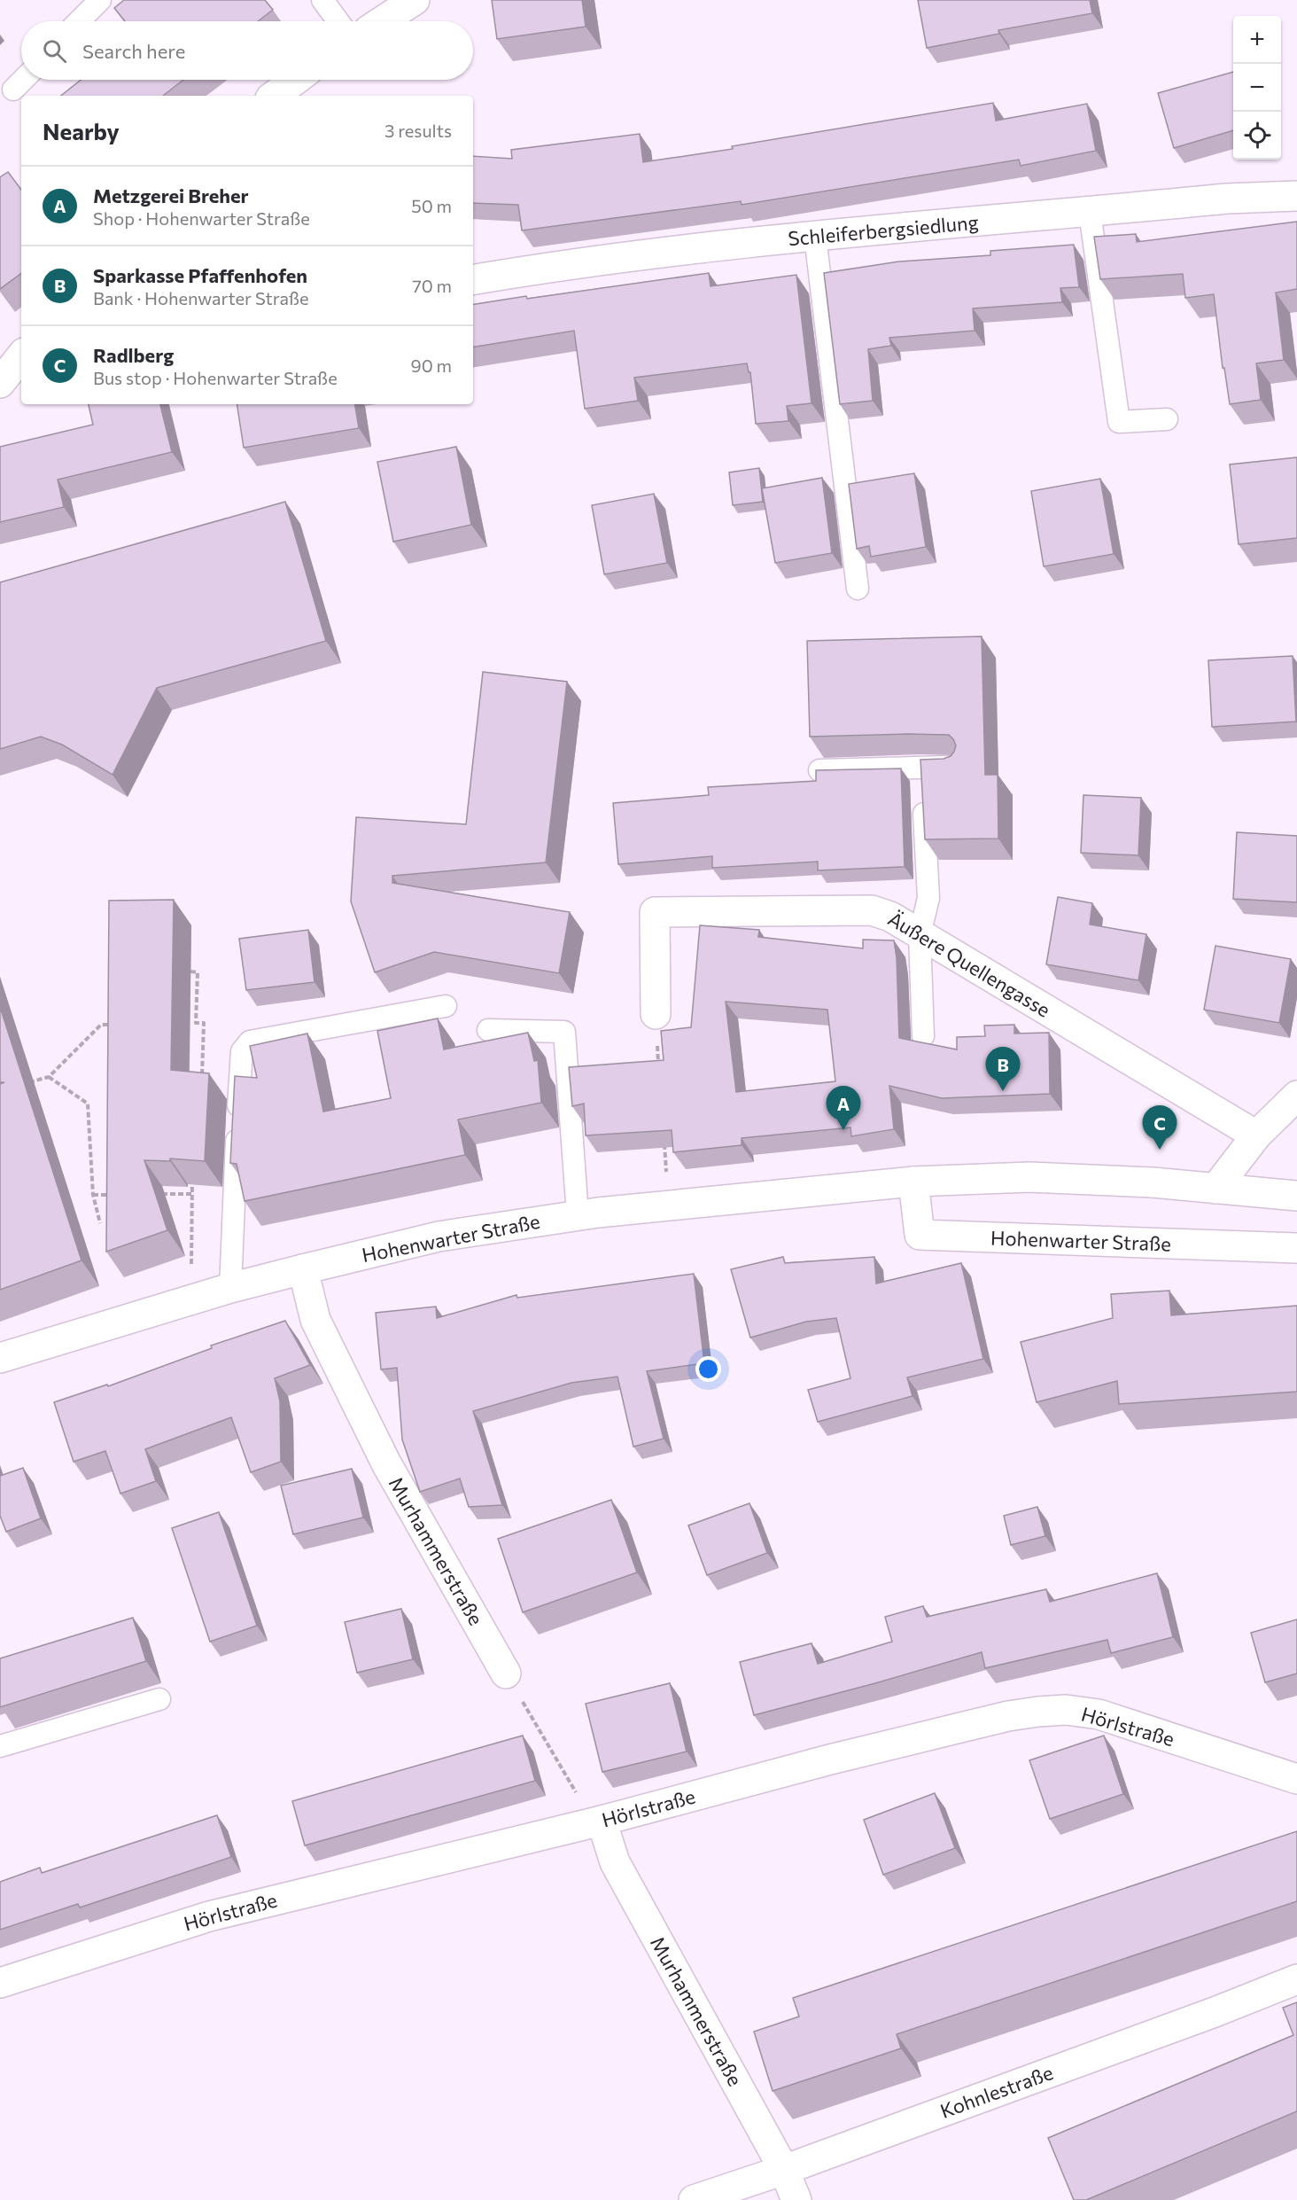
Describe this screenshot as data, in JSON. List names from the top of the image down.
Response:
{
  "streets": {
    "street": [
      "Schleiferbergsiedlung",
      "Äußere Quellengasse",
      "Hohenwarter Straße",
      "Murhammerstraße",
      "Hörlstraße",
      "Kohnlestraße"
    ]
  },
  "crossings": [
    ["Hohenwarter Straße", "Murhammerstraße"],
    ["Murhammerstraße", "Hörlstraße"],
    ["Murhammerstraße", "Kohnlestraße"]
  ],
  "page": {
    "map_buttons": ["+", "−"],
    "search": "Search here",
    "heading": ["Nearby", "3 results"],
    "list": [
      {
        "mark": "A",
        "name": "Metzgerei Breher",
        "note": "Shop · Hohenwarter Straße",
        "value": "50 m"
      },
      {
        "mark": "B",
        "name": "Sparkasse Pfaffenhofen",
        "note": "Bank · Hohenwarter Straße",
        "value": "70 m"
      },
      {
        "mark": "C",
        "name": "Radlberg",
        "note": "Bus stop · Hohenwarter Straße",
        "value": "90 m"
      }
    ],
    "pins": ["B", "A", "C"]
  }
}
